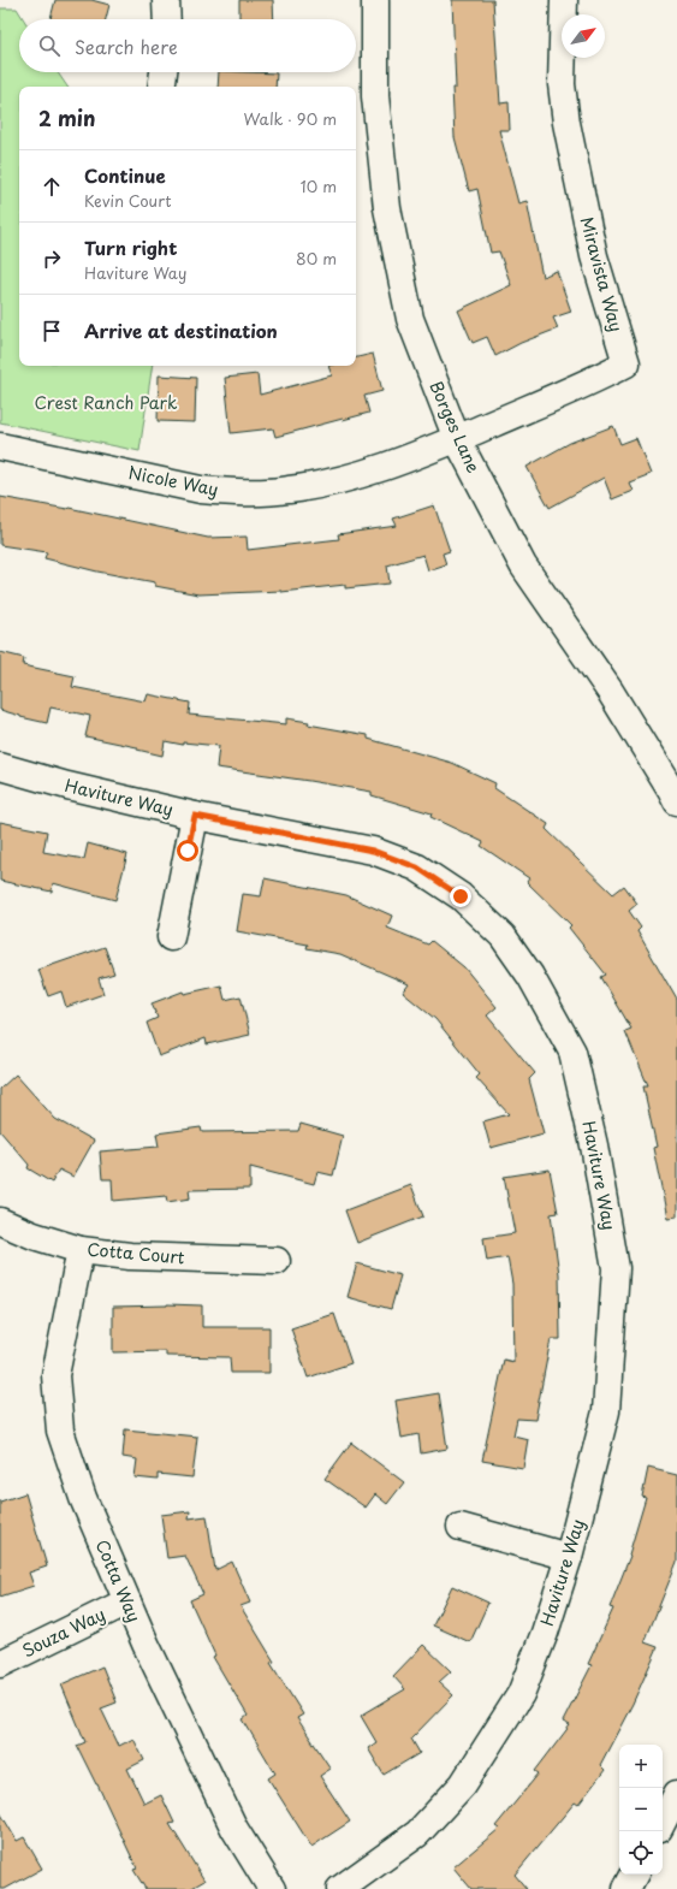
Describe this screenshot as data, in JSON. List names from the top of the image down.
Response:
{
  "streets": {
    "street": [
      "Miravista Way",
      "Borges Lane",
      "Nicole Way",
      "Haviture Way",
      "Cotta Court",
      "Cotta Way",
      "Souza Way"
    ]
  },
  "crossings": [
    ["Miravista Way", "Borges Lane"],
    ["Miravista Way", "Nicole Way"],
    ["Borges Lane", "Nicole Way"],
    ["Cotta Court", "Cotta Way"],
    ["Cotta Way", "Souza Way"]
  ],
  "parks": ["Crest Ranch Park"],
  "north": "top right",
  "page": {
    "search": "Search here",
    "heading": ["2 min", "Walk · 90 m"],
    "list": [
      ["Continue", "Kevin Court", "10 m"],
      ["Turn right", "Haviture Way", "80 m"],
      "Arrive at destination"
    ],
    "map_buttons": ["+", "−"]
  }
}
